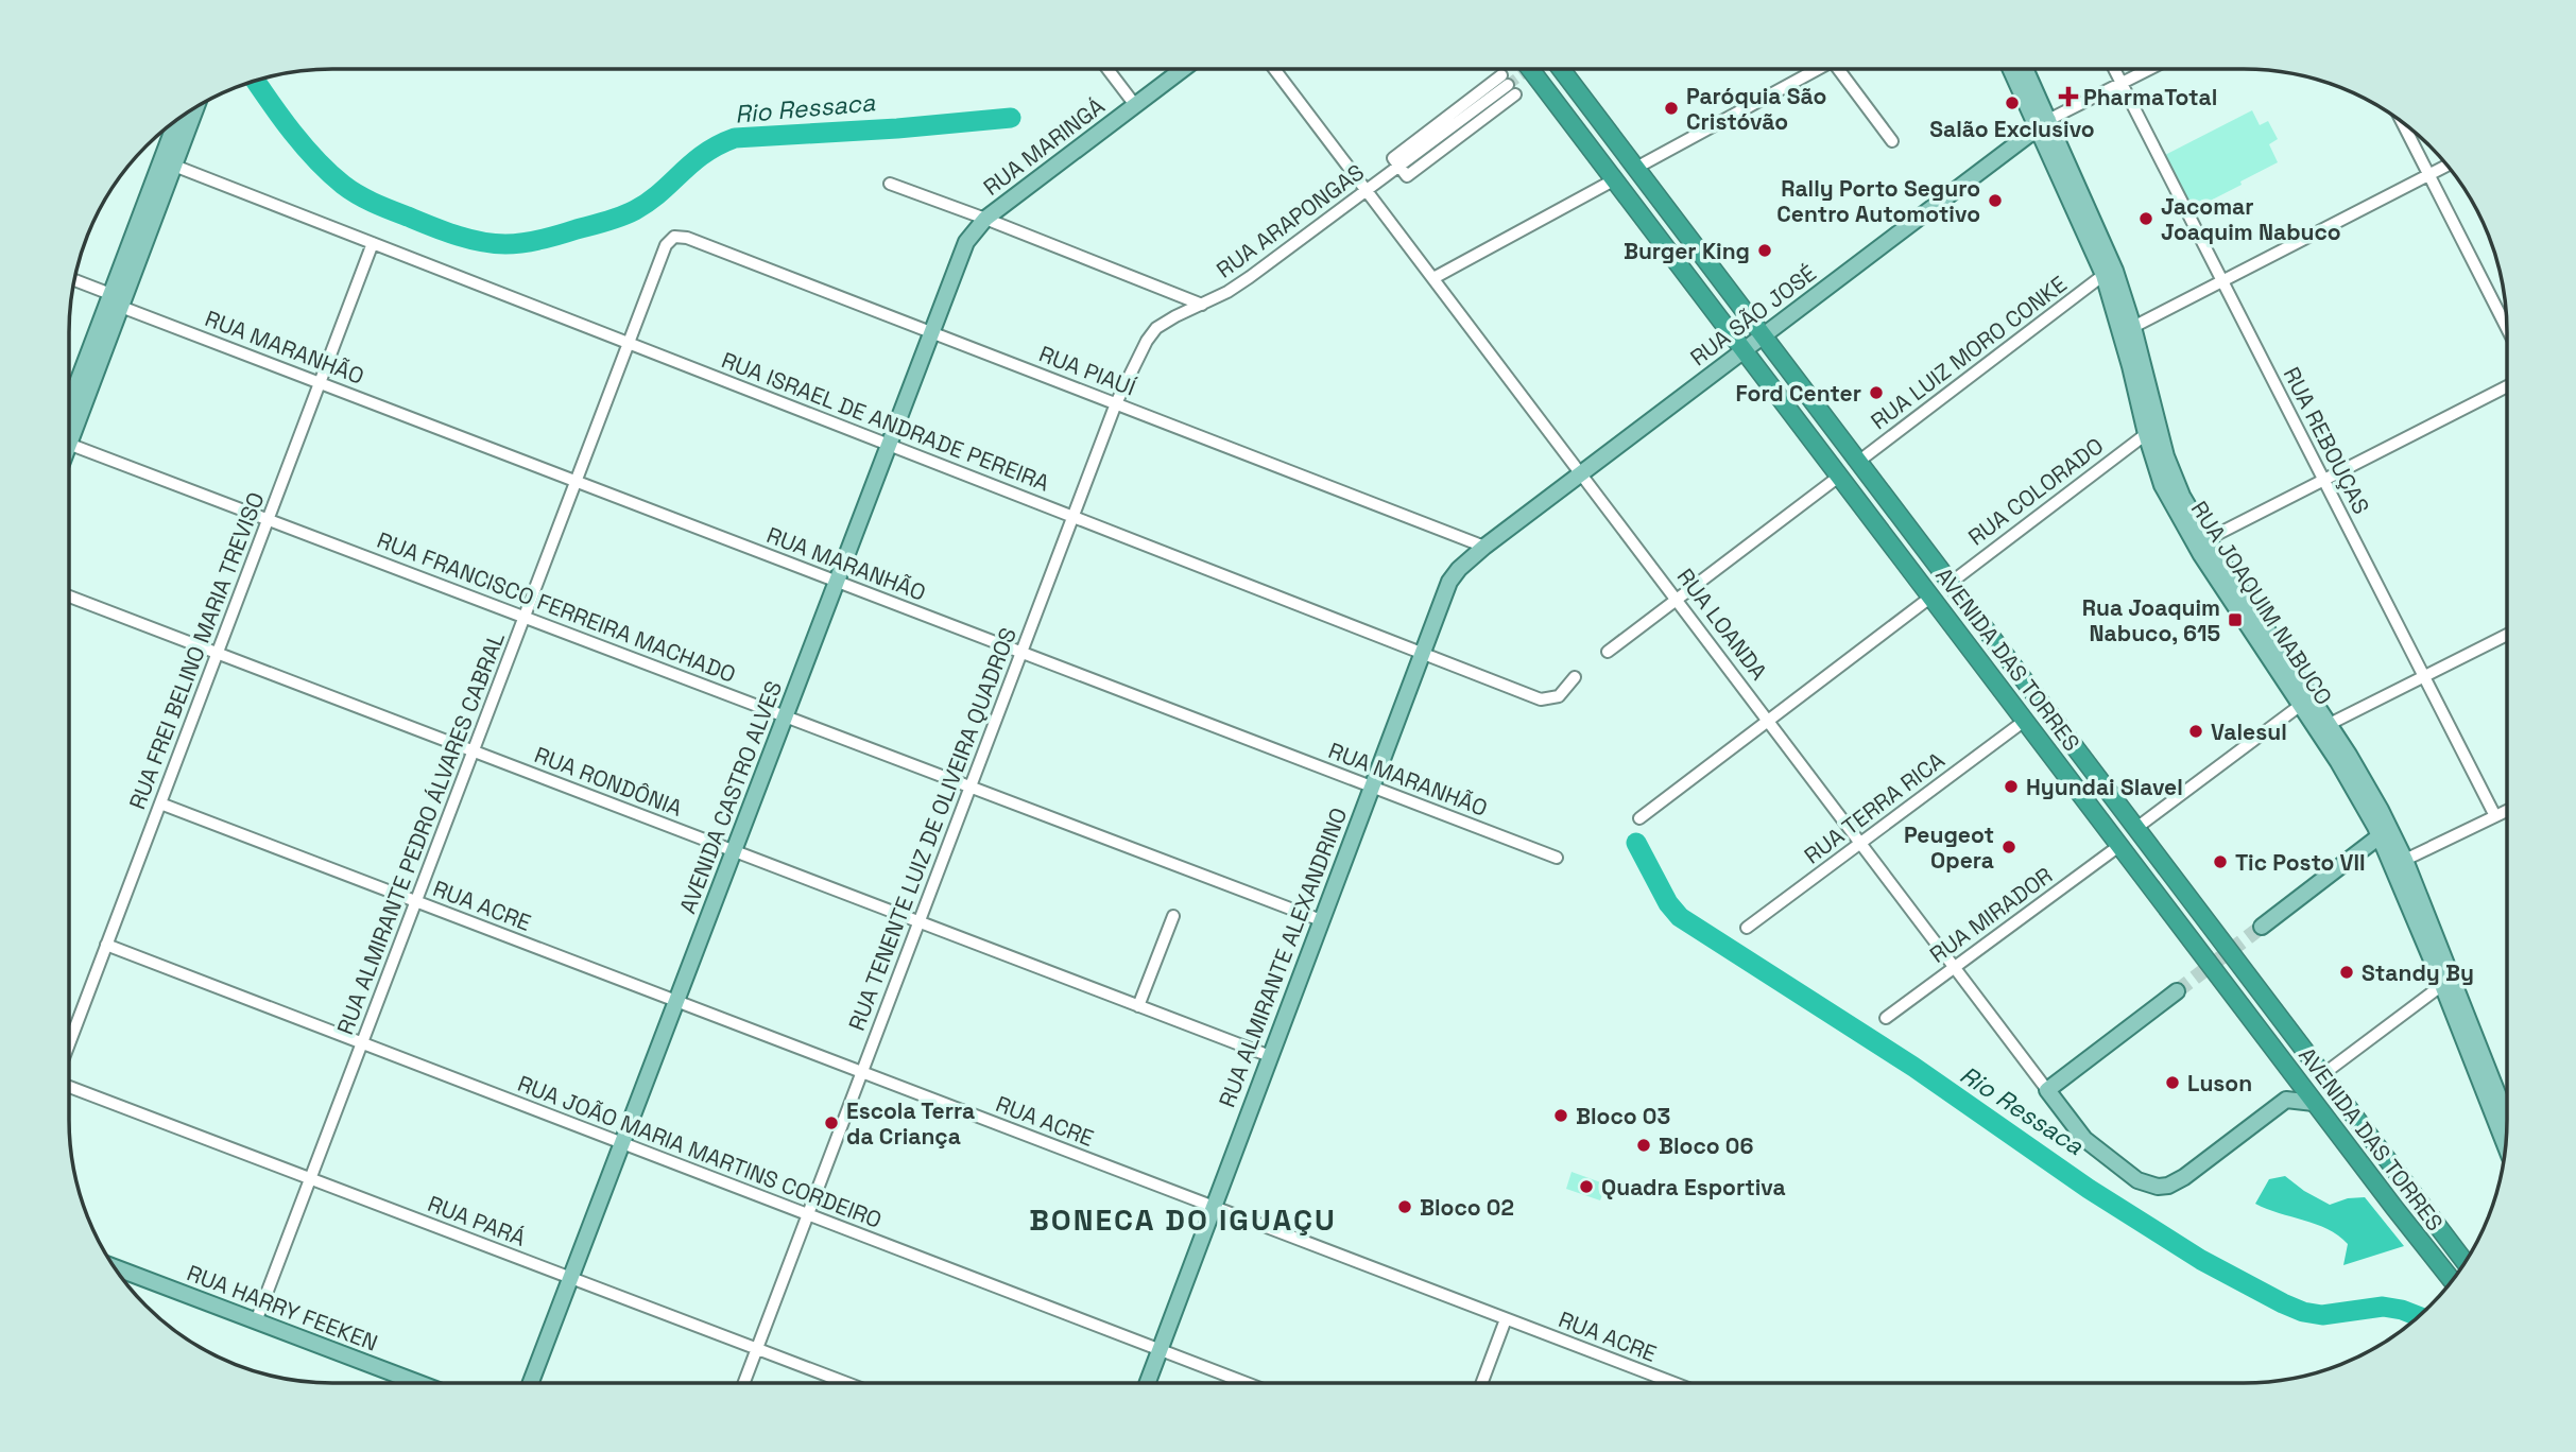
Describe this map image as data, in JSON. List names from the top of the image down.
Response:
{
  "streets": {
    "highway": ["AVENIDA DAS TORRES"],
    "main road": [
      "RUA MARINGÁ",
      "RUA SÃO JOSÉ",
      "RUA JOAQUIM NABUCO",
      "RUA LOANDA",
      "AVENIDA CASTRO ALVES",
      "RUA ALMIRANTE ALEXANDRINO",
      "RUA HARRY FEEKEN"
    ],
    "street": [
      "RUA ARAPONGAS",
      "RUA MARANHÃO",
      "RUA LUIZ MORO CONKE",
      "RUA PIAUÍ",
      "RUA ISRAEL DE ANDRADE PEREIRA",
      "RUA REBOUÇAS",
      "RUA COLORADO",
      "RUA FRANCISCO FERREIRA MACHADO",
      "RUA FREI BELINO MARIA TREVISO",
      "RUA RONDÔNIA",
      "RUA TERRA RICA",
      "RUA TENENTE LUIZ DE OLIVEIRA QUADROS",
      "RUA ALMIRANTE PEDRO ÁLVARES CABRAL",
      "RUA ACRE",
      "RUA MIRADOR",
      "RUA JOÃO MARIA MARTINS CORDEIRO",
      "RUA PARÁ"
    ]
  },
  "crossings": [
    ["RUA MARINGÁ", "AVENIDA CASTRO ALVES"],
    ["RUA ARAPONGAS", "RUA LOANDA"],
    ["RUA ARAPONGAS", "RUA TENENTE LUIZ DE OLIVEIRA QUADROS"],
    ["RUA SÃO JOSÉ", "RUA PIAUÍ"],
    ["RUA SÃO JOSÉ", "RUA JOAQUIM NABUCO"],
    ["RUA SÃO JOSÉ", "RUA LOANDA"],
    ["RUA SÃO JOSÉ", "AVENIDA DAS TORRES"],
    ["RUA SÃO JOSÉ", "RUA ALMIRANTE ALEXANDRINO"],
    ["RUA MARANHÃO", "RUA FREI BELINO MARIA TREVISO"],
    ["RUA MARANHÃO", "AVENIDA CASTRO ALVES"],
    ["RUA MARANHÃO", "RUA TENENTE LUIZ DE OLIVEIRA QUADROS"],
    ["RUA MARANHÃO", "RUA ALMIRANTE PEDRO ÁLVARES CABRAL"],
    ["RUA MARANHÃO", "RUA ALMIRANTE ALEXANDRINO"],
    ["RUA LUIZ MORO CONKE", "RUA JOAQUIM NABUCO"],
    ["RUA LUIZ MORO CONKE", "AVENIDA DAS TORRES"],
    ["RUA PIAUÍ", "AVENIDA CASTRO ALVES"],
    ["RUA PIAUÍ", "RUA TENENTE LUIZ DE OLIVEIRA QUADROS"],
    ["RUA PIAUÍ", "RUA ALMIRANTE PEDRO ÁLVARES CABRAL"],
    ["RUA PIAUÍ", "RUA ALMIRANTE ALEXANDRINO"],
    ["RUA ISRAEL DE ANDRADE PEREIRA", "RUA FREI BELINO MARIA TREVISO"],
    ["RUA ISRAEL DE ANDRADE PEREIRA", "AVENIDA CASTRO ALVES"],
    ["RUA ISRAEL DE ANDRADE PEREIRA", "RUA TENENTE LUIZ DE OLIVEIRA QUADROS"],
    ["RUA ISRAEL DE ANDRADE PEREIRA", "RUA ALMIRANTE PEDRO ÁLVARES CABRAL"],
    ["RUA ISRAEL DE ANDRADE PEREIRA", "RUA ALMIRANTE ALEXANDRINO"],
    ["RUA COLORADO", "RUA JOAQUIM NABUCO"],
    ["RUA COLORADO", "AVENIDA DAS TORRES"],
    ["RUA FRANCISCO FERREIRA MACHADO", "RUA FREI BELINO MARIA TREVISO"],
    ["RUA FRANCISCO FERREIRA MACHADO", "AVENIDA CASTRO ALVES"],
    ["RUA FRANCISCO FERREIRA MACHADO", "RUA TENENTE LUIZ DE OLIVEIRA QUADROS"],
    ["RUA FRANCISCO FERREIRA MACHADO", "RUA ALMIRANTE PEDRO ÁLVARES CABRAL"],
    ["RUA FRANCISCO FERREIRA MACHADO", "RUA ALMIRANTE ALEXANDRINO"],
    ["RUA LOANDA", "AVENIDA DAS TORRES"],
    ["RUA LOANDA", "RUA TERRA RICA"],
    ["RUA LOANDA", "RUA MIRADOR"],
    ["RUA FREI BELINO MARIA TREVISO", "RUA RONDÔNIA"],
    ["RUA FREI BELINO MARIA TREVISO", "RUA ACRE"],
    ["RUA FREI BELINO MARIA TREVISO", "RUA JOÃO MARIA MARTINS CORDEIRO"],
    ["AVENIDA DAS TORRES", "RUA TERRA RICA"],
    ["AVENIDA DAS TORRES", "RUA MIRADOR"],
    ["RUA RONDÔNIA", "AVENIDA CASTRO ALVES"],
    ["RUA RONDÔNIA", "RUA TENENTE LUIZ DE OLIVEIRA QUADROS"],
    ["RUA RONDÔNIA", "RUA ALMIRANTE PEDRO ÁLVARES CABRAL"],
    ["RUA RONDÔNIA", "RUA ALMIRANTE ALEXANDRINO"],
    ["AVENIDA CASTRO ALVES", "RUA ACRE"],
    ["AVENIDA CASTRO ALVES", "RUA JOÃO MARIA MARTINS CORDEIRO"],
    ["AVENIDA CASTRO ALVES", "RUA PARÁ"],
    ["RUA TENENTE LUIZ DE OLIVEIRA QUADROS", "RUA ACRE"],
    ["RUA TENENTE LUIZ DE OLIVEIRA QUADROS", "RUA JOÃO MARIA MARTINS CORDEIRO"],
    ["RUA TENENTE LUIZ DE OLIVEIRA QUADROS", "RUA PARÁ"],
    ["RUA ALMIRANTE PEDRO ÁLVARES CABRAL", "RUA ACRE"],
    ["RUA ALMIRANTE PEDRO ÁLVARES CABRAL", "RUA JOÃO MARIA MARTINS CORDEIRO"],
    ["RUA ALMIRANTE PEDRO ÁLVARES CABRAL", "RUA PARÁ"],
    ["RUA ALMIRANTE PEDRO ÁLVARES CABRAL", "RUA HARRY FEEKEN"],
    ["RUA ACRE", "RUA ALMIRANTE ALEXANDRINO"],
    ["RUA ALMIRANTE ALEXANDRINO", "RUA JOÃO MARIA MARTINS CORDEIRO"]
  ],
  "districts": ["BONECA DO IGUAÇU"],
  "water": ["Rio Ressaca"],
  "places": {
    "health": ["PharmaTotal"],
    "other": [
      "Salão Exclusivo",
      "Paróquia São Cristóvão",
      "Rally Porto Seguro Centro Automotivo",
      "Jacomar Joaquim Nabuco",
      "Burger King",
      "Ford Center",
      "Valesul",
      "Hyundai Slavel",
      "Peugeot Opera",
      "Tic Posto VII",
      "Standy By",
      "Luson",
      "Bloco 03",
      "Escola Terra da Criança",
      "Bloco 06",
      "Quadra Esportiva",
      "Bloco 02"
    ],
    "transit": ["Rua Joaquim Nabuco, 615"]
  }
}
